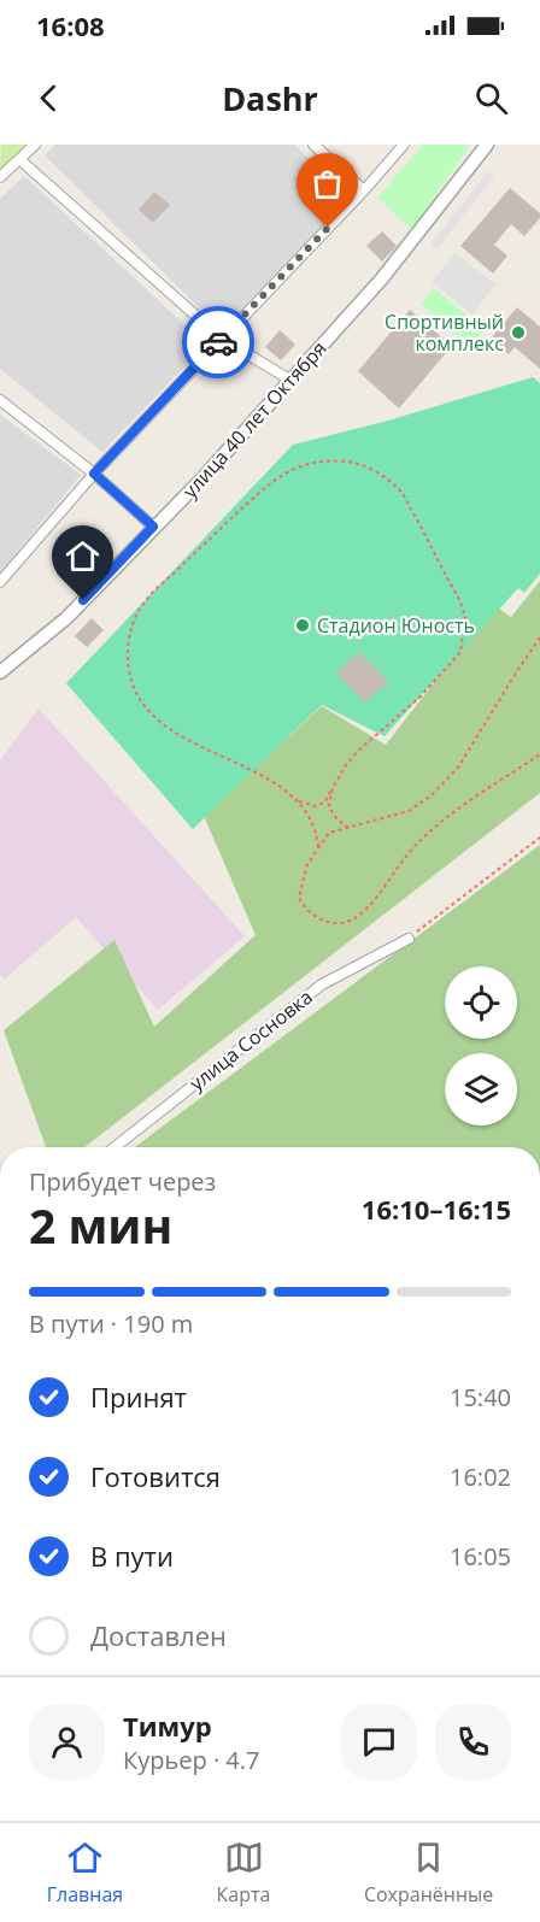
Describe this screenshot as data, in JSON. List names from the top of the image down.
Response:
{
  "streets": {
    "street": ["улица 40 лет Октября", "улица Сосновка"]
  },
  "places": ["Спортивный комплекс", "Стадион Юность"],
  "page": {
    "status": "16:08",
    "header": "Dashr",
    "heading": ["2 мин", "Прибудет через", "16:10–16:15"],
    "panel": ["Тимур", "Курьер · 4.7"],
    "bar": "В пути · 190 m",
    "list": [
      ["Принят", "15:40"],
      ["Готовится", "16:02"],
      ["В пути", "16:05"],
      "Доставлен"
    ],
    "tabs": ["Главная", "Карта", "Сохранённые"]
  }
}
